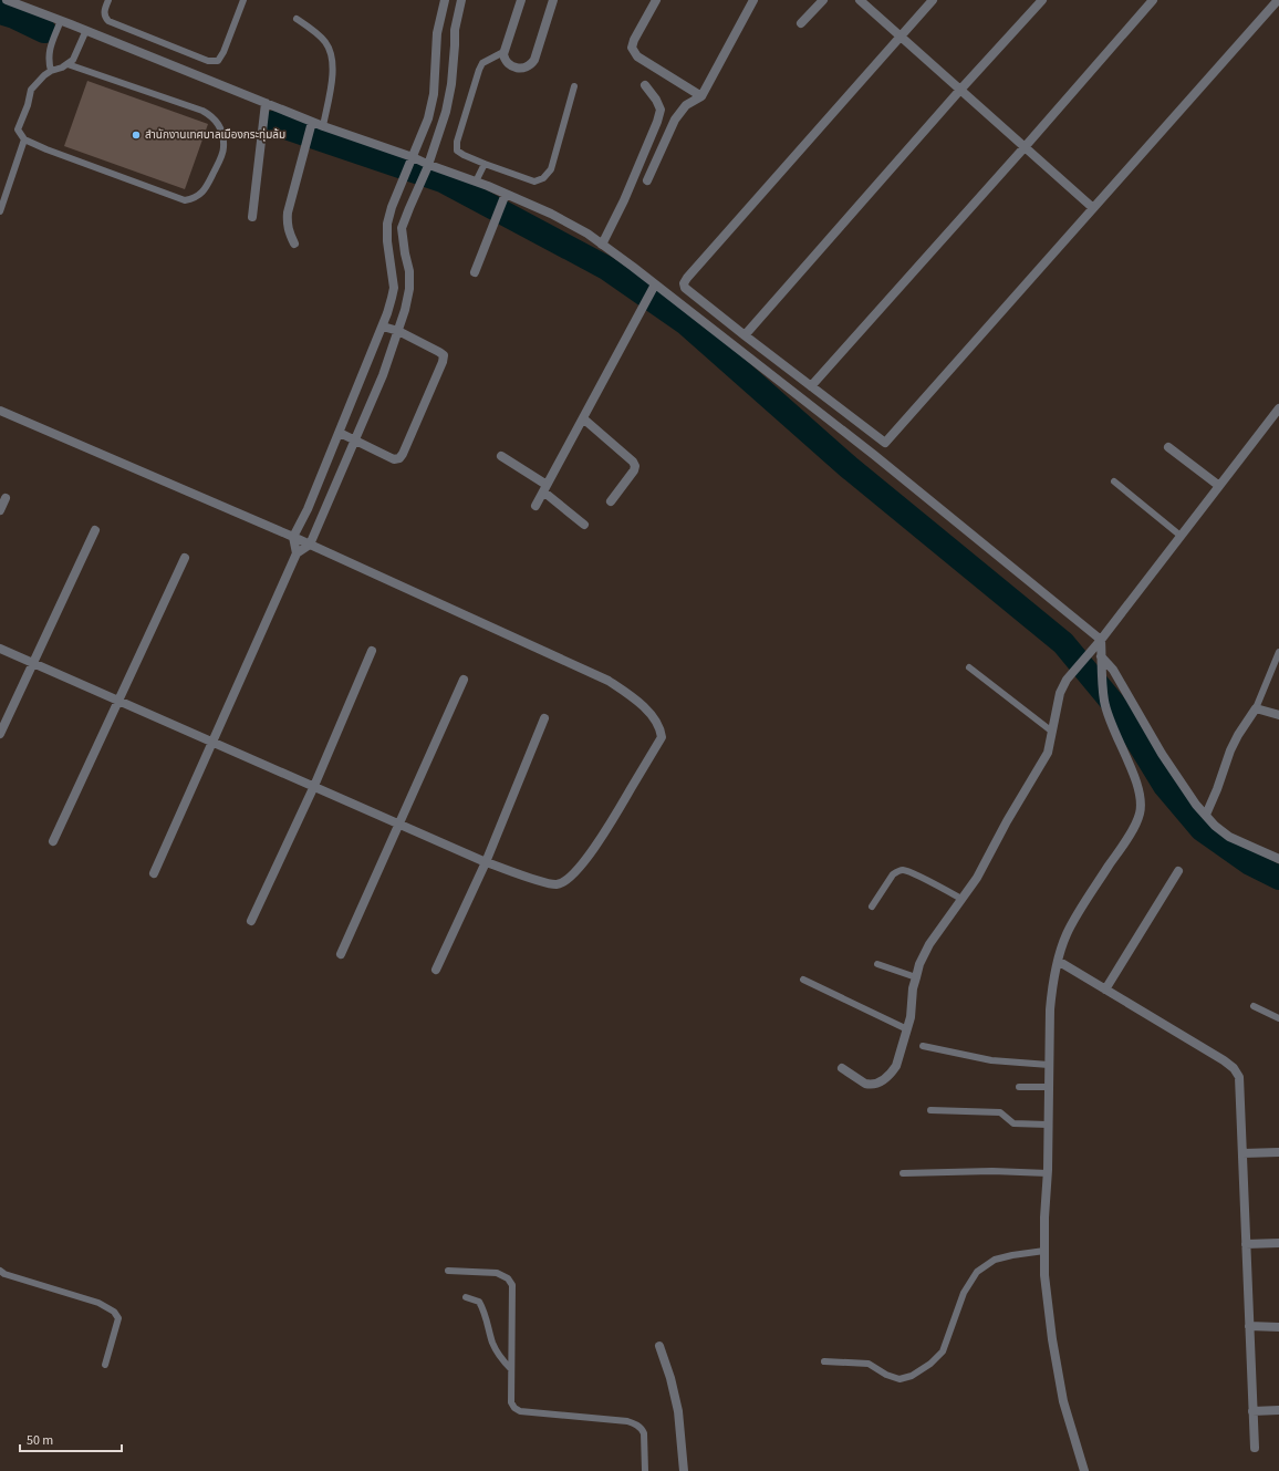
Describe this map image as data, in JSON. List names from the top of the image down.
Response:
{
  "places": ["สำนักงานเทศบาลเมืองกระทุ่มล้ม"],
  "scale_bar": "50 m"
}
